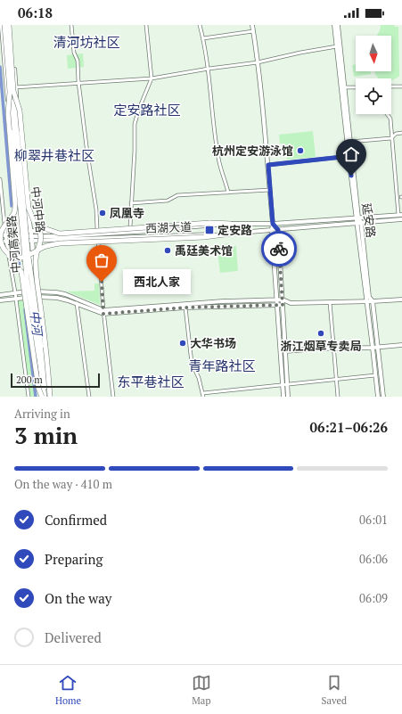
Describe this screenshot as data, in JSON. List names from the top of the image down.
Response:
{
  "streets": {
    "highway": ["中河高架路"],
    "main road": ["中河中路", "延安路", "西湖大道"]
  },
  "crossings": [
    ["中河中路", "西湖大道"],
    ["中河中路", "中河高架路"],
    ["延安路", "西湖大道"]
  ],
  "districts": [
    "清河坊社区",
    "定安路社区",
    "柳翠井巷社区",
    "青年路社区",
    "东平巷社区"
  ],
  "water": ["中河"],
  "places": {
    "other": [
      "杭州定安游泳馆",
      "凤凰寺",
      "禹廷美术馆",
      "西北人家",
      "浙江烟草专卖局",
      "大华书场"
    ],
    "transit": ["定安路"]
  },
  "scale_bar": "200 m",
  "north": "bottom",
  "page": {
    "status": "06:18",
    "bubble": "西北人家",
    "scale": "200 m",
    "heading": ["3 min", "Arriving in", "06:21–06:26"],
    "bar": "On the way · 410 m",
    "list": [
      ["Confirmed", "06:01"],
      ["Preparing", "06:06"],
      ["On the way", "06:09"],
      "Delivered"
    ],
    "tabs": ["Home", "Map", "Saved"]
  }
}
